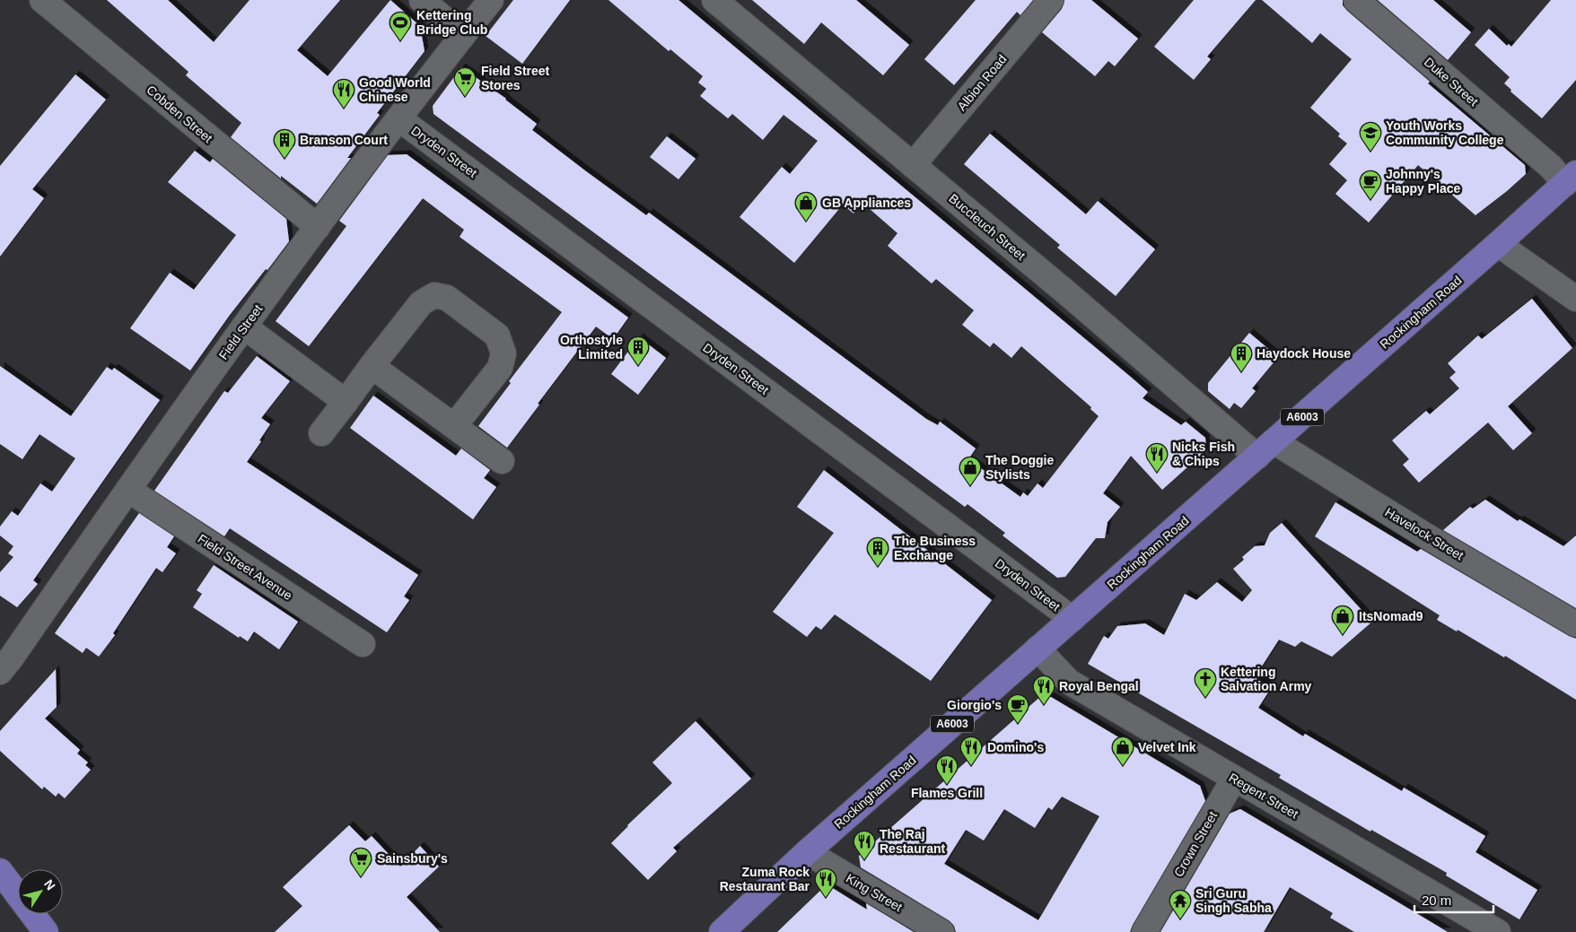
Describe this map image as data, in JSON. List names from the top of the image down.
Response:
{
  "streets": {
    "main road": ["Rockingham Road", "A6003"],
    "street": [
      "Duke Street",
      "Albion Road",
      "Cobden Street",
      "Dryden Street",
      "Buccleuch Street",
      "Field Street",
      "Havelock Street",
      "Field Street Avenue",
      "Regent Street",
      "Crown Street",
      "King Street"
    ]
  },
  "crossings": [
    ["Duke Street", "Rockingham Road"],
    ["Albion Road", "Buccleuch Street"],
    ["Cobden Street", "Field Street"],
    ["Dryden Street", "Rockingham Road"],
    ["Dryden Street", "Field Street"],
    ["Buccleuch Street", "Rockingham Road"],
    ["Buccleuch Street", "Havelock Street"],
    ["Rockingham Road", "Havelock Street"],
    ["Rockingham Road", "Regent Street"],
    ["Rockingham Road", "King Street"],
    ["Field Street", "Field Street Avenue"],
    ["Regent Street", "Crown Street"]
  ],
  "places": {
    "sports": ["Kettering Bridge Club"],
    "supermarket": ["Field Street Stores", "Sainsbury's"],
    "restaurant": [
      "Good World Chinese",
      "Nicks Fish & Chips",
      "Royal Bengal",
      "Domino's",
      "Flames Grill",
      "The Raj Restaurant",
      "Zuma Rock Restaurant Bar"
    ],
    "school or university": ["Youth Works Community College"],
    "building": [
      "Branson Court",
      "Orthostyle Limited",
      "Haydock House",
      "The Business Exchange"
    ],
    "cafe": ["Johnny's Happy Place", "Giorgio's"],
    "shop": [
      "GB Appliances",
      "The Doggie Stylists",
      "ItsNomad9",
      "Velvet Ink"
    ],
    "church": ["Kettering Salvation Army"],
    "temple": ["Sri Guru Singh Sabha"]
  },
  "scale_bar": "20 m",
  "north": "top right"
}
